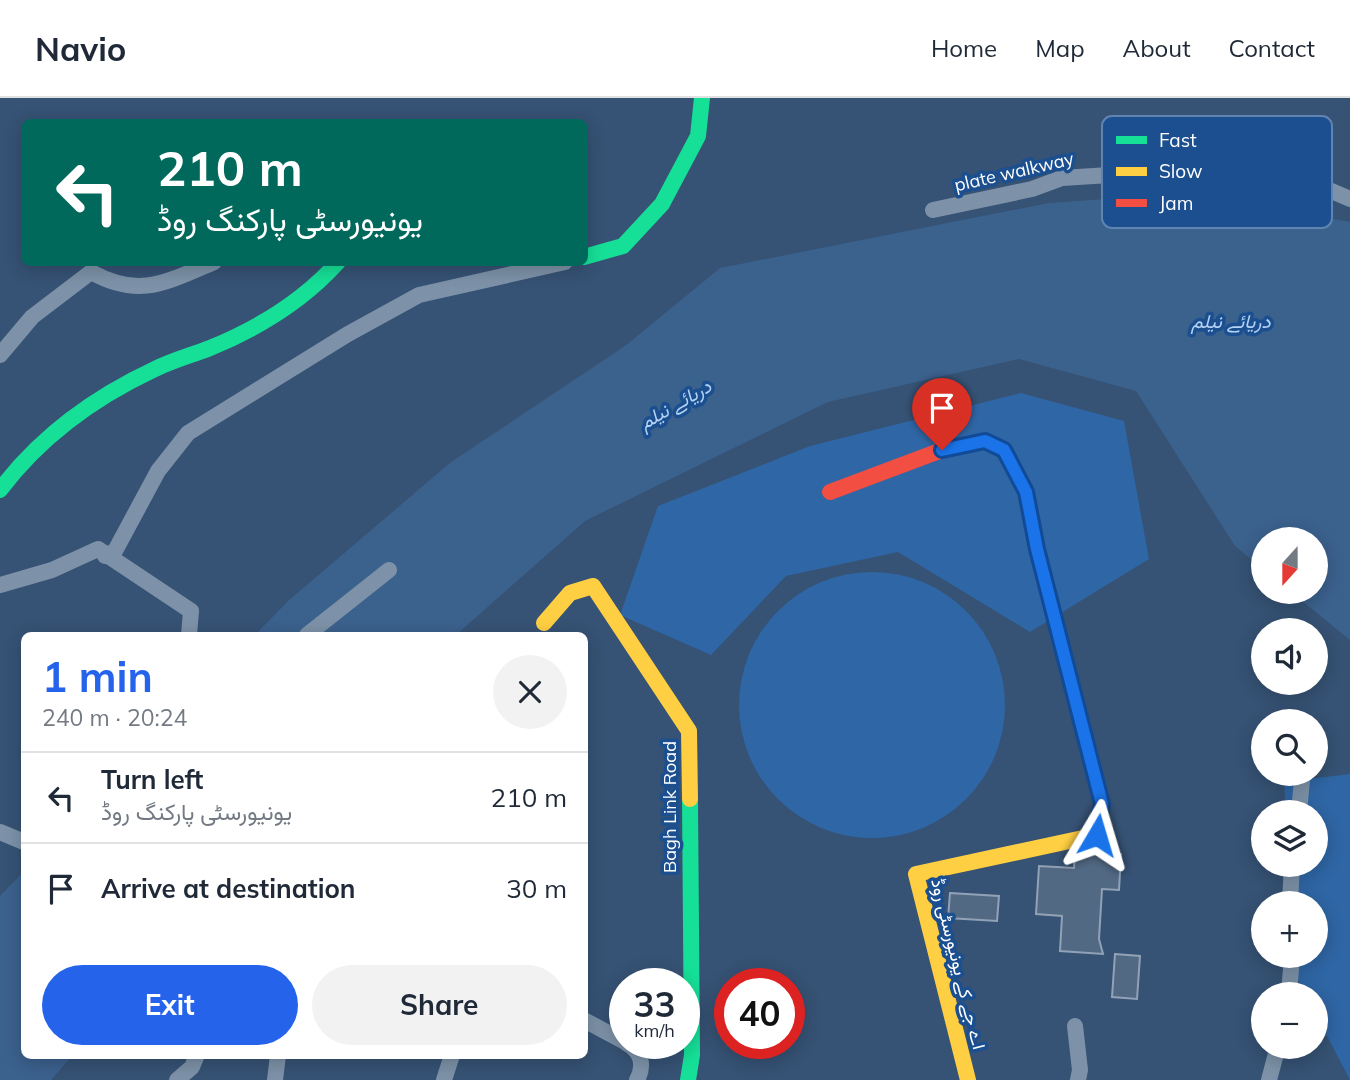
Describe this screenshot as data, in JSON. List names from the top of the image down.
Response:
{
  "streets": {
    "street": ["plate walkway", "Bagh Link Road", "اے جے کے یونیورسٹی روڈ"]
  },
  "water": ["دریائے نیلم"],
  "legend": ["Fast", "Slow", "Jam"],
  "north": "bottom",
  "page": {
    "header": "Navio",
    "nav": [
      "Home",
      "Map",
      "About",
      "Contact"
    ],
    "turn": ["210 m", "یونیورسٹی پارکنگ روڈ"],
    "map_buttons": ["+", "−"],
    "heading": ["1 min", "240 m · 20:24"],
    "list": [
      {
        "name": "Turn left",
        "note": "یونیورسٹی پارکنگ روڈ",
        "value": "210 m"
      },
      {
        "name": "Arrive at destination",
        "value": "30 m"
      }
    ],
    "buttons": ["Exit", "Share"],
    "speed": "33 km/h",
    "limit": "40"
  }
}
